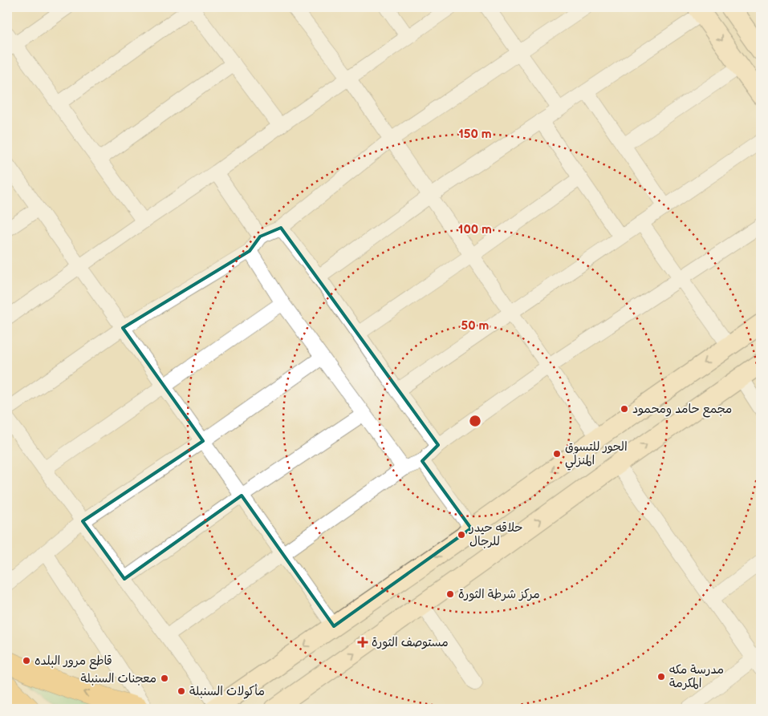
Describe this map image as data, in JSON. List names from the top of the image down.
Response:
{
  "places": {
    "other": [
      "مجمع حامد ومحمود",
      "الحور للتسوق المنزلي",
      "حلاقه حيدر للرجال",
      "مركز شرطة الثورة",
      "قاطع مرور البلده",
      "مدرسة مكه المكرمة",
      "معجنات السنبلة",
      "مأكولات السنبلة"
    ],
    "health": ["مستوصف الثورة"]
  },
  "rings": ["150 m", "100 m", "50 m"]
}
